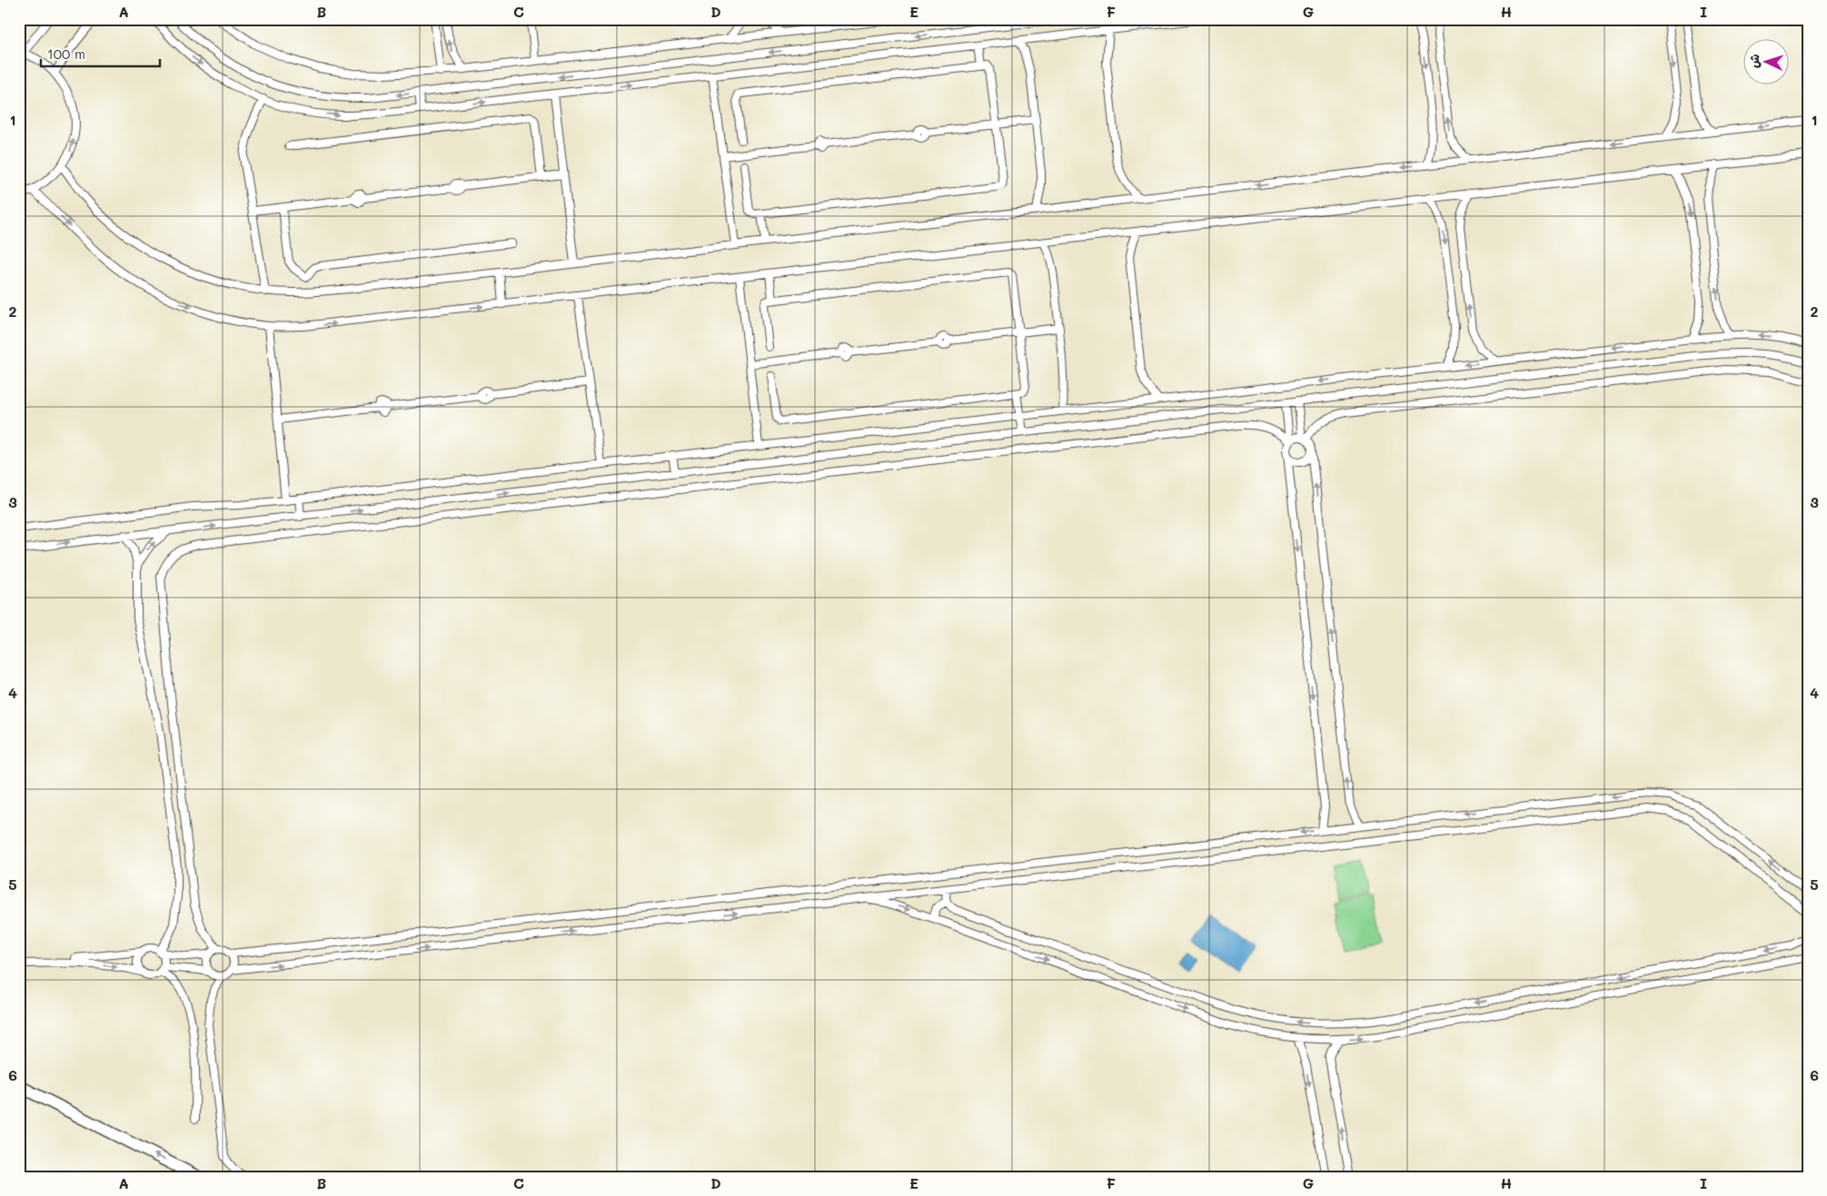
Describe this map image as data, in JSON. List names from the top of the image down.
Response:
{
  "scale_bar": "100 m",
  "north": "left",
  "grid": {
    "columns": [
      "A",
      "B",
      "C",
      "D",
      "E",
      "F",
      "G",
      "H",
      "I"
    ],
    "rows": [
      "1",
      "2",
      "3",
      "4",
      "5",
      "6"
    ]
  }
}
